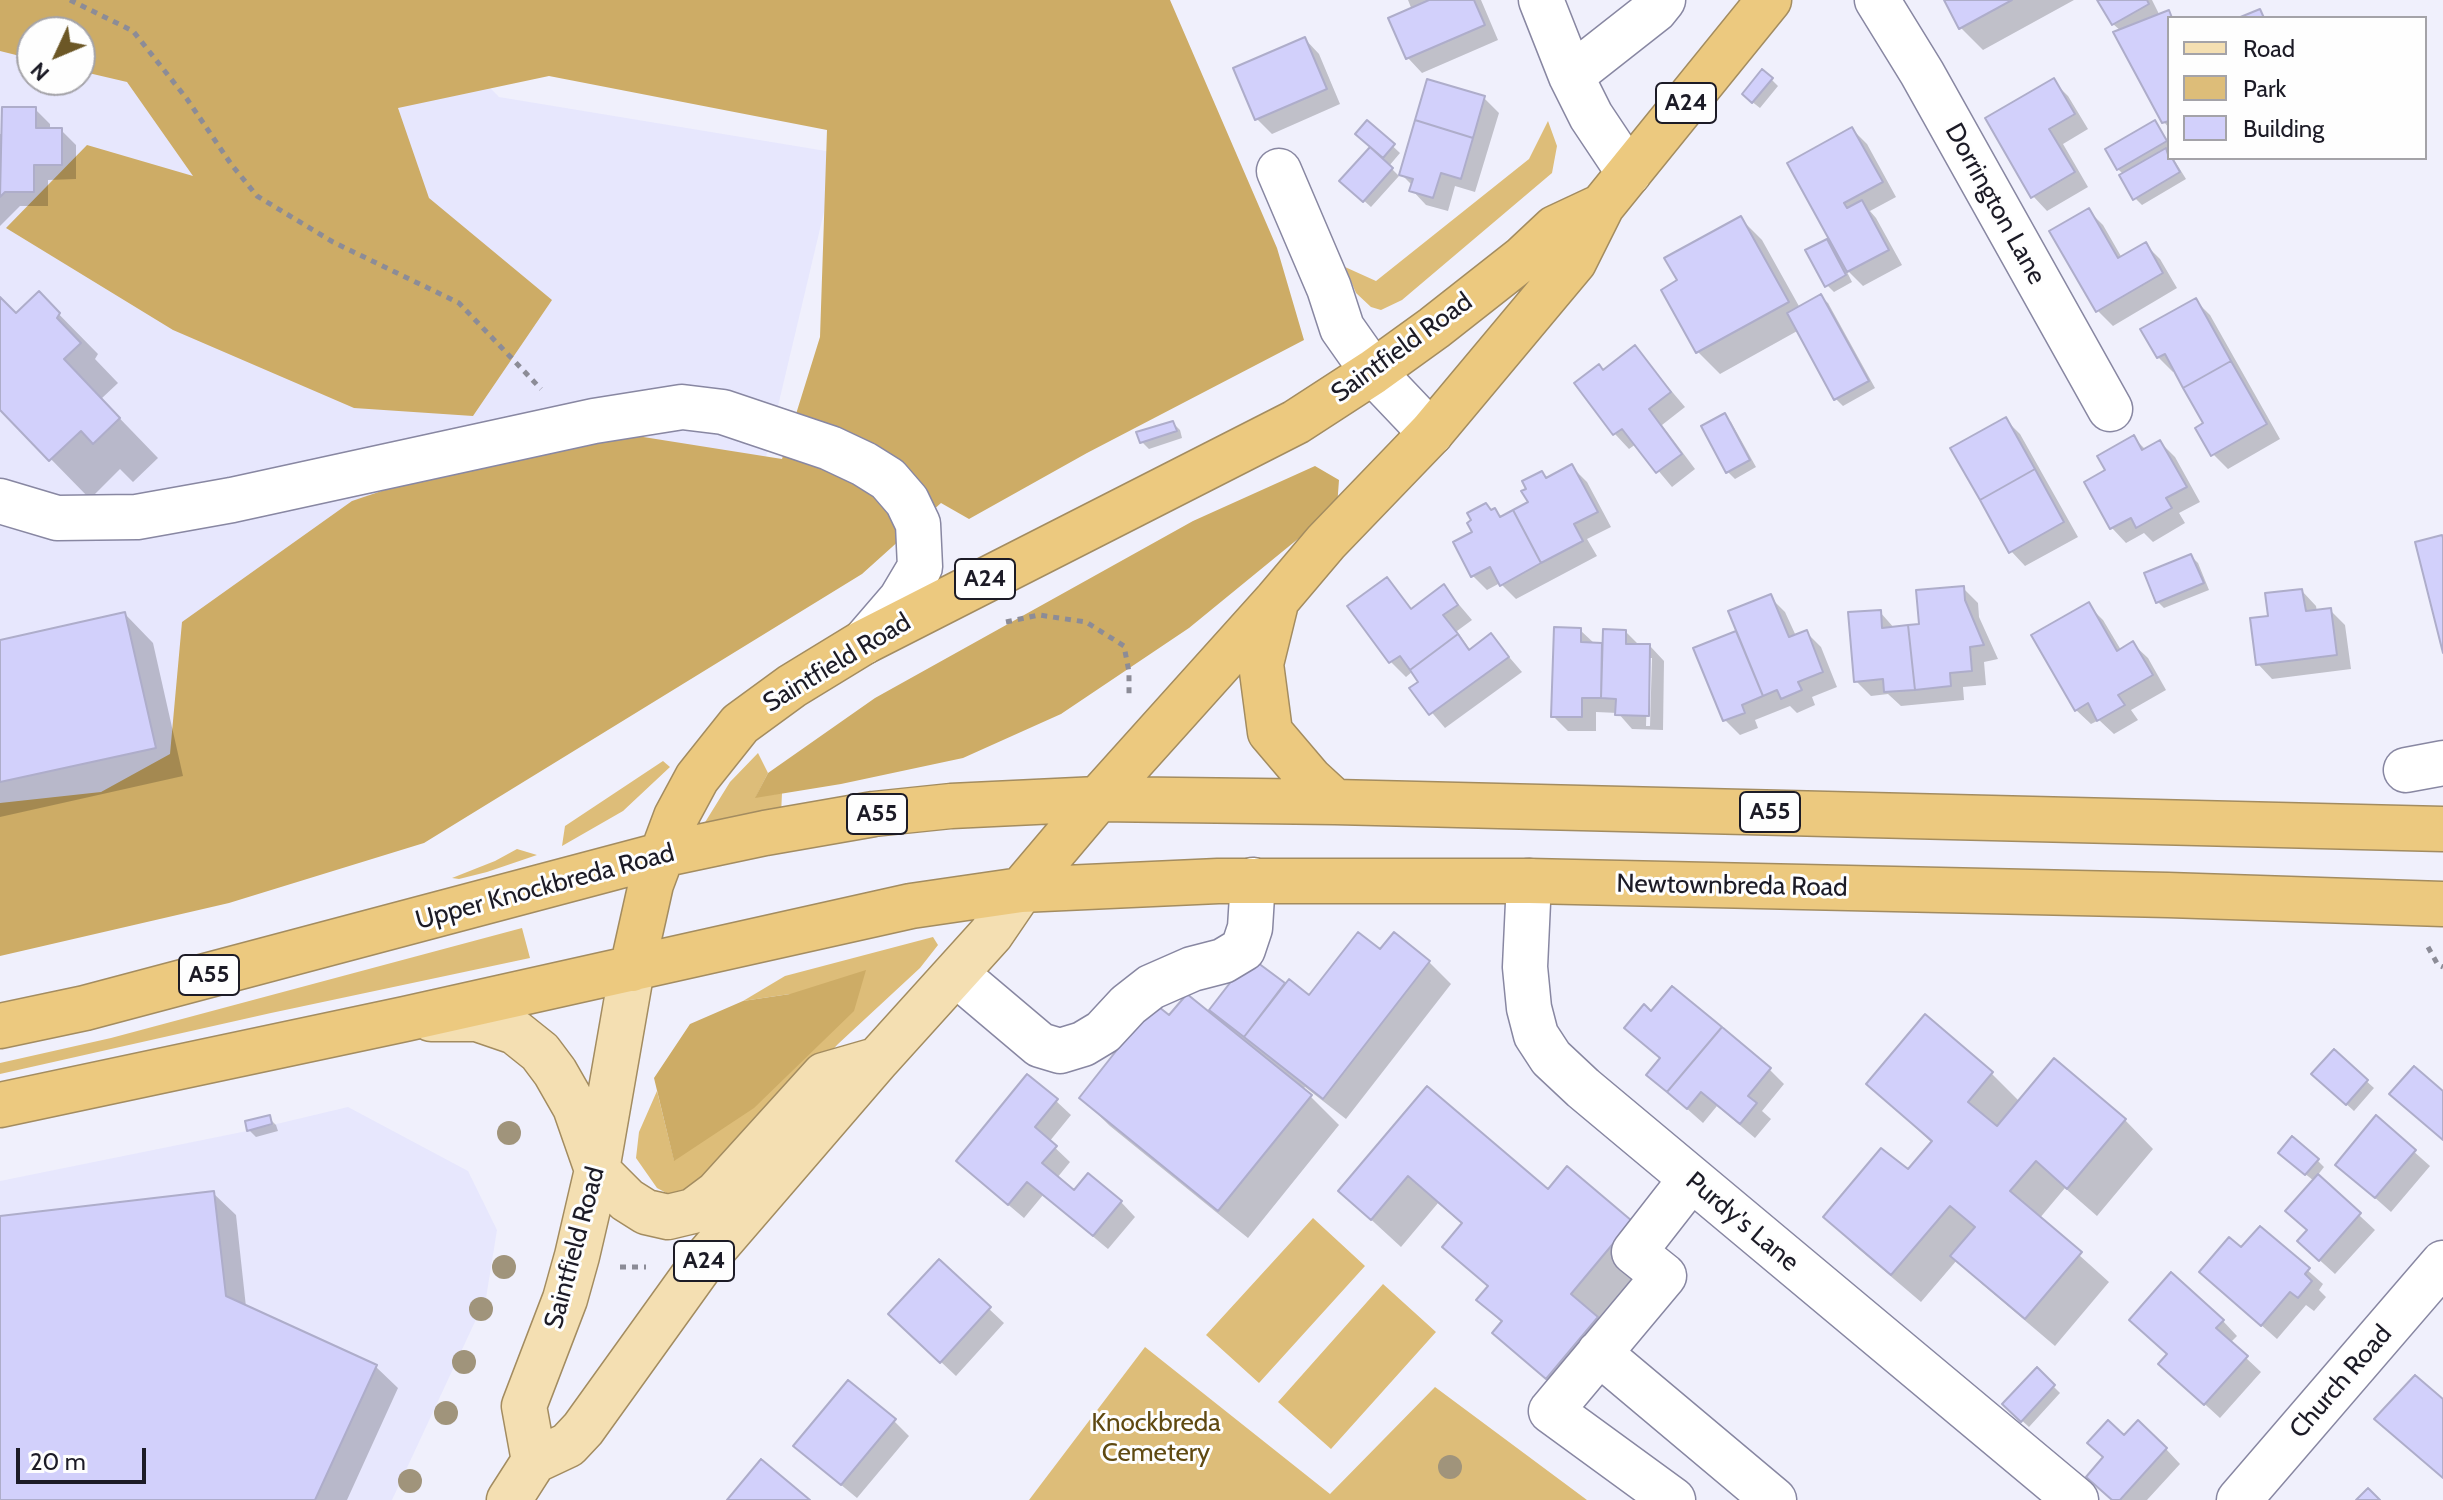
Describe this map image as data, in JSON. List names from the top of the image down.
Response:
{
  "streets": {
    "highway": [
      "A24",
      "Saintfield Road",
      "A55",
      "Newtownbreda Road",
      "Upper Knockbreda Road"
    ],
    "street": ["Dorrington Lane", "Purdy's Lane", "Church Road"]
  },
  "crossings": [
    ["A24", "Saintfield Road"],
    ["Saintfield Road", "A55"],
    ["Saintfield Road", "Newtownbreda Road"],
    ["Saintfield Road", "Upper Knockbreda Road"],
    ["A55", "Upper Knockbreda Road"],
    ["Newtownbreda Road", "Purdy's Lane"]
  ],
  "parks": ["Knockbreda Cemetery"],
  "legend": ["Road", "Park", "Building"],
  "scale_bar": "20 m",
  "north": "bottom left"
}
